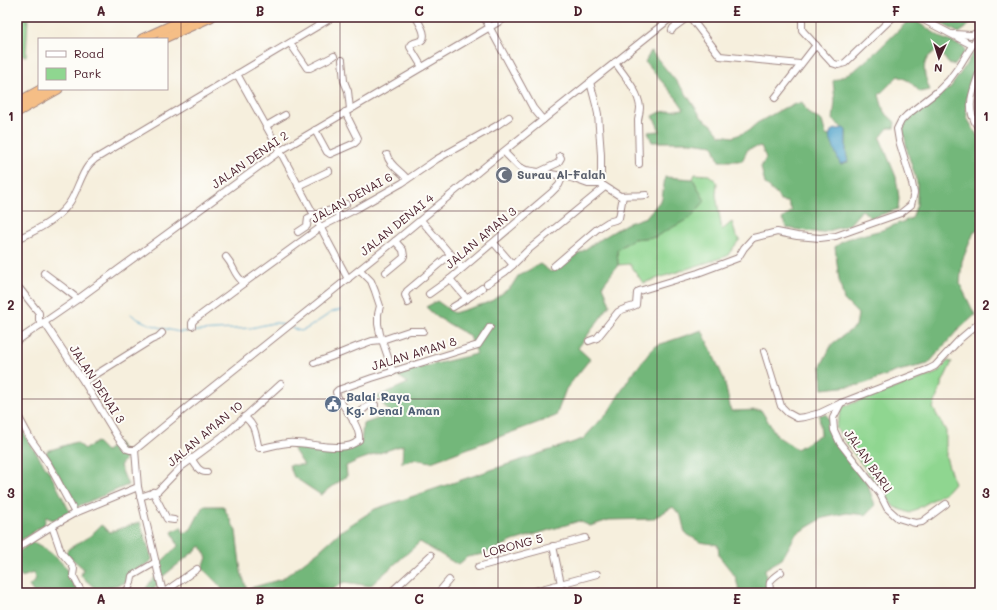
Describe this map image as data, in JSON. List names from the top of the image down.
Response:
{
  "streets": {
    "street": [
      "JALAN DENAI 2",
      "JALAN DENAI 6",
      "JALAN DENAI 4",
      "JALAN AMAN 3",
      "JALAN AMAN 8",
      "JALAN DENAI 3",
      "JALAN AMAN 10",
      "JALAN BARU",
      "LORONG 5"
    ]
  },
  "crossings": [
    ["JALAN DENAI 2", "JALAN DENAI 3"],
    ["JALAN DENAI 4", "JALAN DENAI 3"]
  ],
  "places": {
    "mosque": ["Surau Al-Falah"],
    "public building": ["Balai Raya Kg. Denai Aman"]
  },
  "legend": ["Road", "Park"],
  "north": "bottom",
  "grid": {
    "columns": [
      "A",
      "B",
      "C",
      "D",
      "E",
      "F"
    ],
    "rows": ["1", "2", "3"]
  }
}
